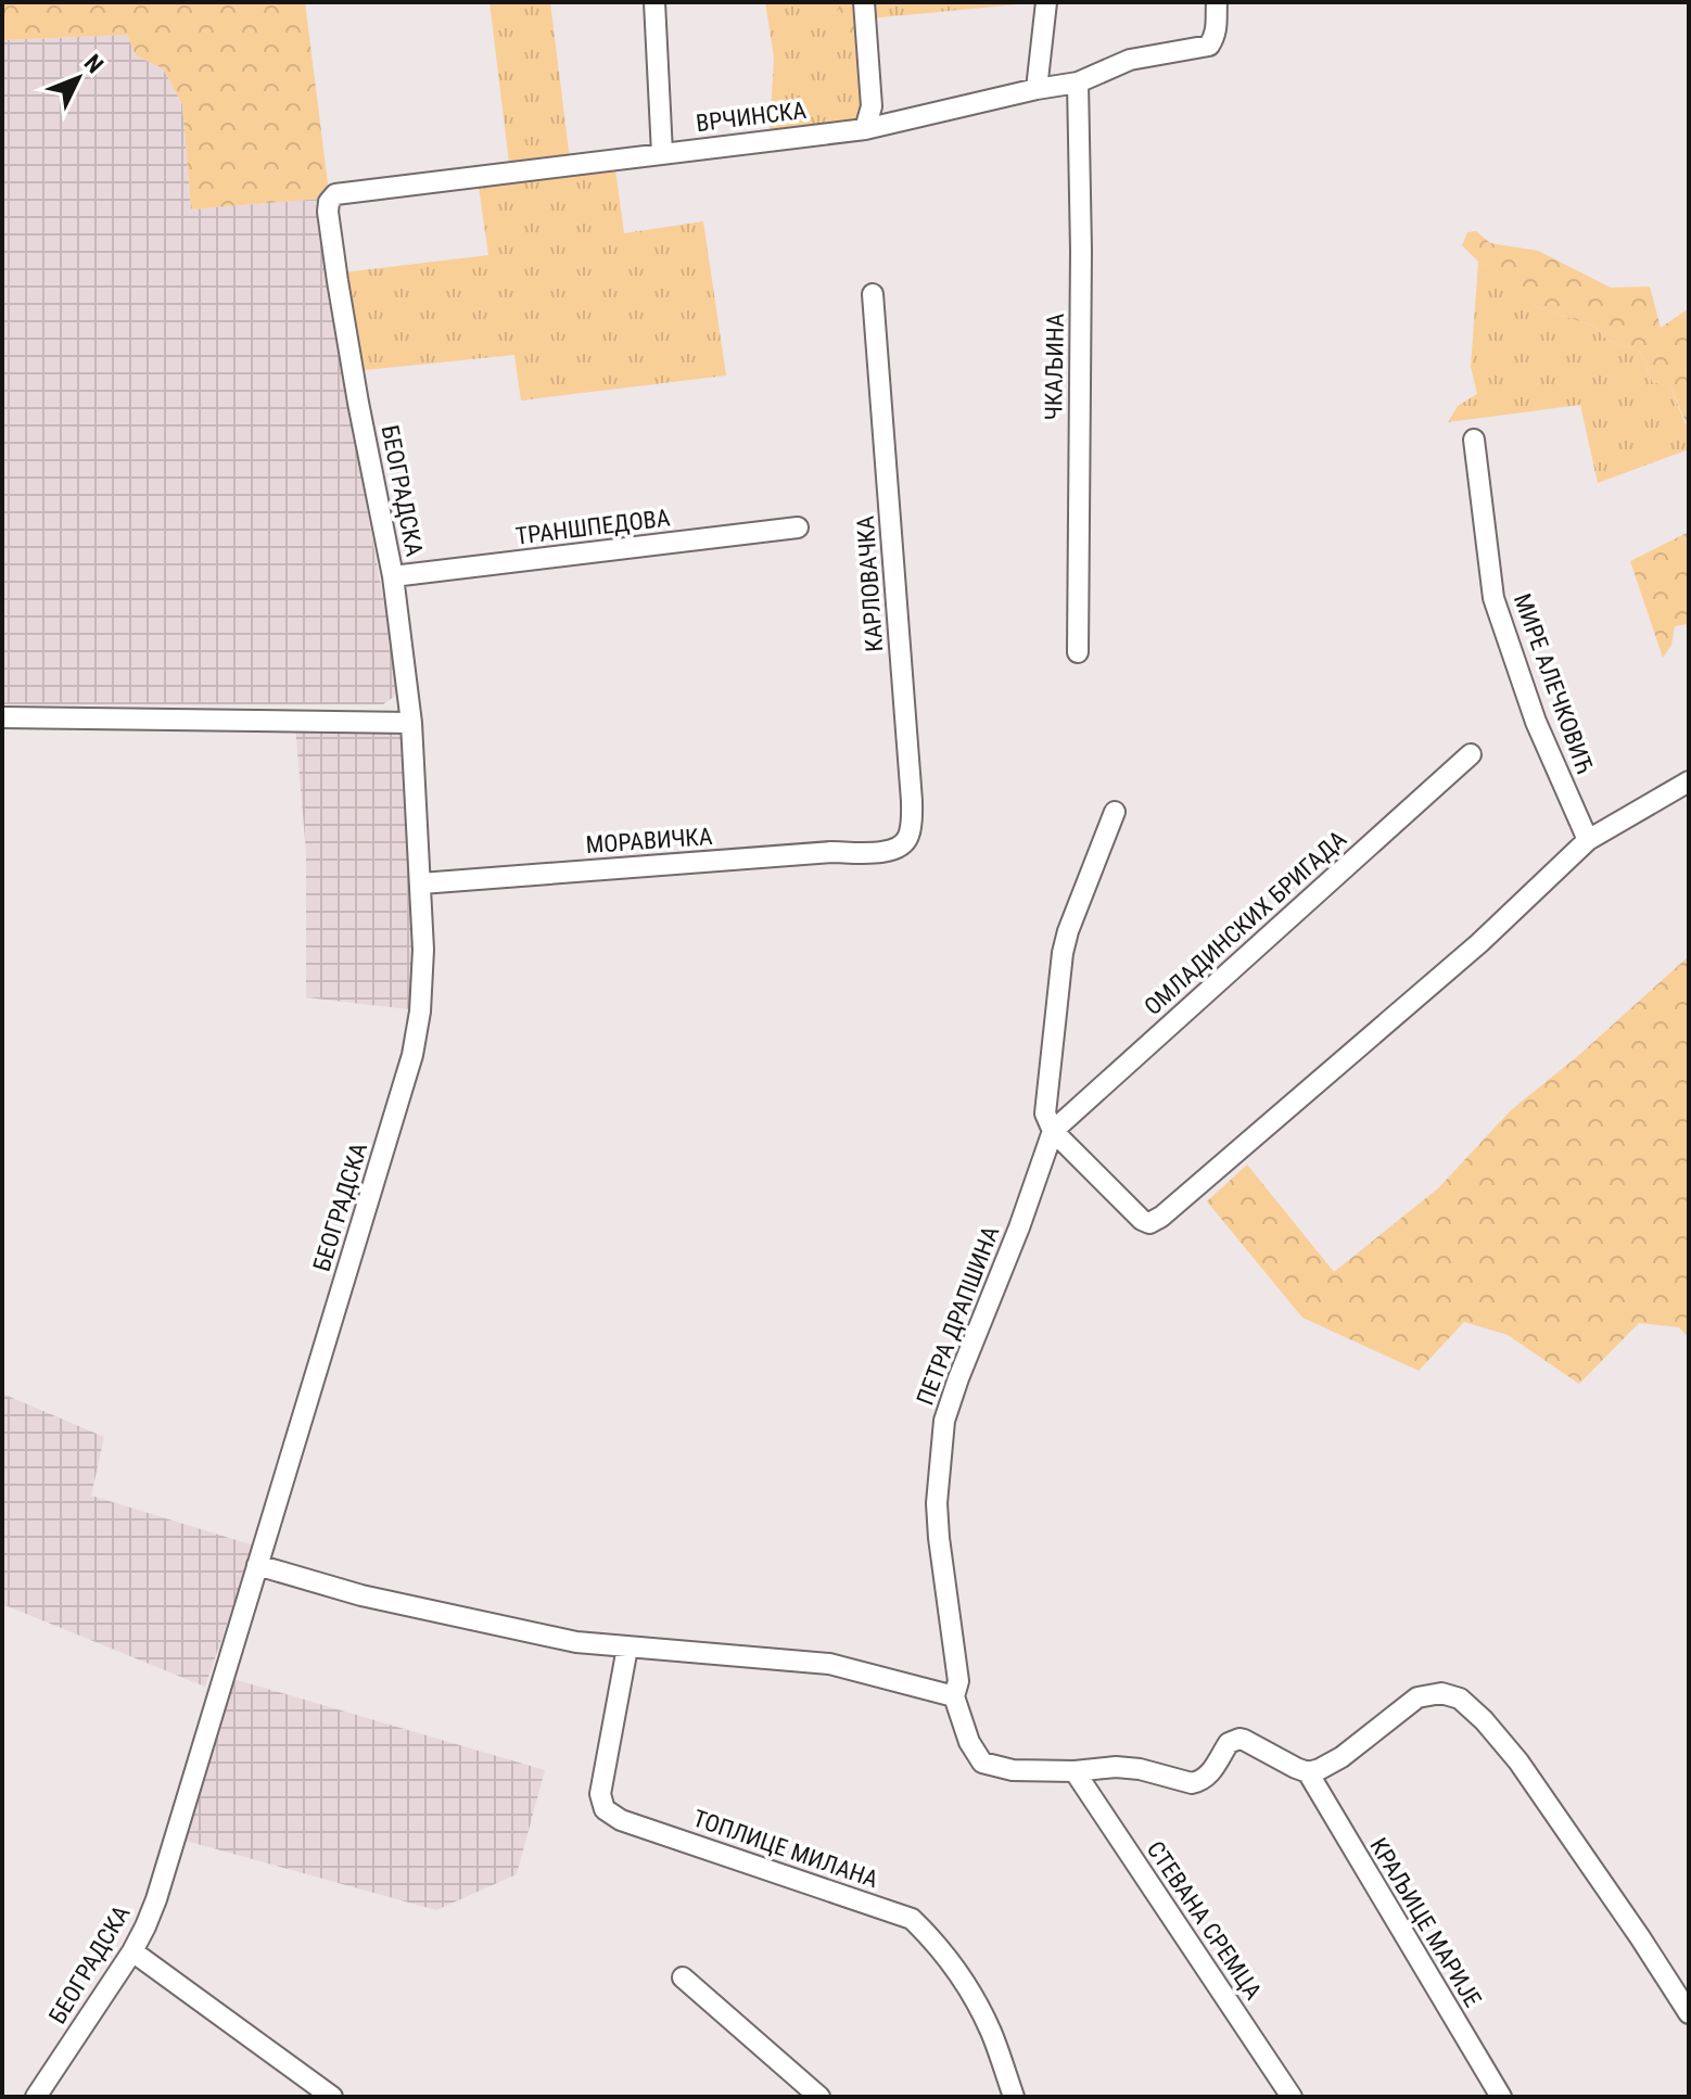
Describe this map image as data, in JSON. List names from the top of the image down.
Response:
{
  "streets": {
    "street": [
      "ВРЧИНСКА",
      "ЧКАЉИНА",
      "БЕОГРАДСКА",
      "ТРАНШПЕДОВА",
      "КАРЛОВАЧКА",
      "МИРЕ АЛЕЧКОВИЋ",
      "МОРАВИЧКА",
      "ОМЛАДИНСКИХ БРИГАДА",
      "ПЕТРА ДРАПШИНА",
      "ТОПЛИЦЕ МИЛАНА",
      "СТЕВАНА СРЕМЦА",
      "КРАЉИЦЕ МАРИЈЕ"
    ]
  },
  "crossings": [
    ["ВРЧИНСКА", "ЧКАЉИНА"],
    ["ВРЧИНСКА", "БЕОГРАДСКА"],
    ["БЕОГРАДСКА", "ТРАНШПЕДОВА"],
    ["БЕОГРАДСКА", "МОРАВИЧКА"],
    ["КАРЛОВАЧКА", "МОРАВИЧКА"],
    ["ОМЛАДИНСКИХ БРИГАДА", "ПЕТРА ДРАПШИНА"]
  ],
  "north": "top right"
}
